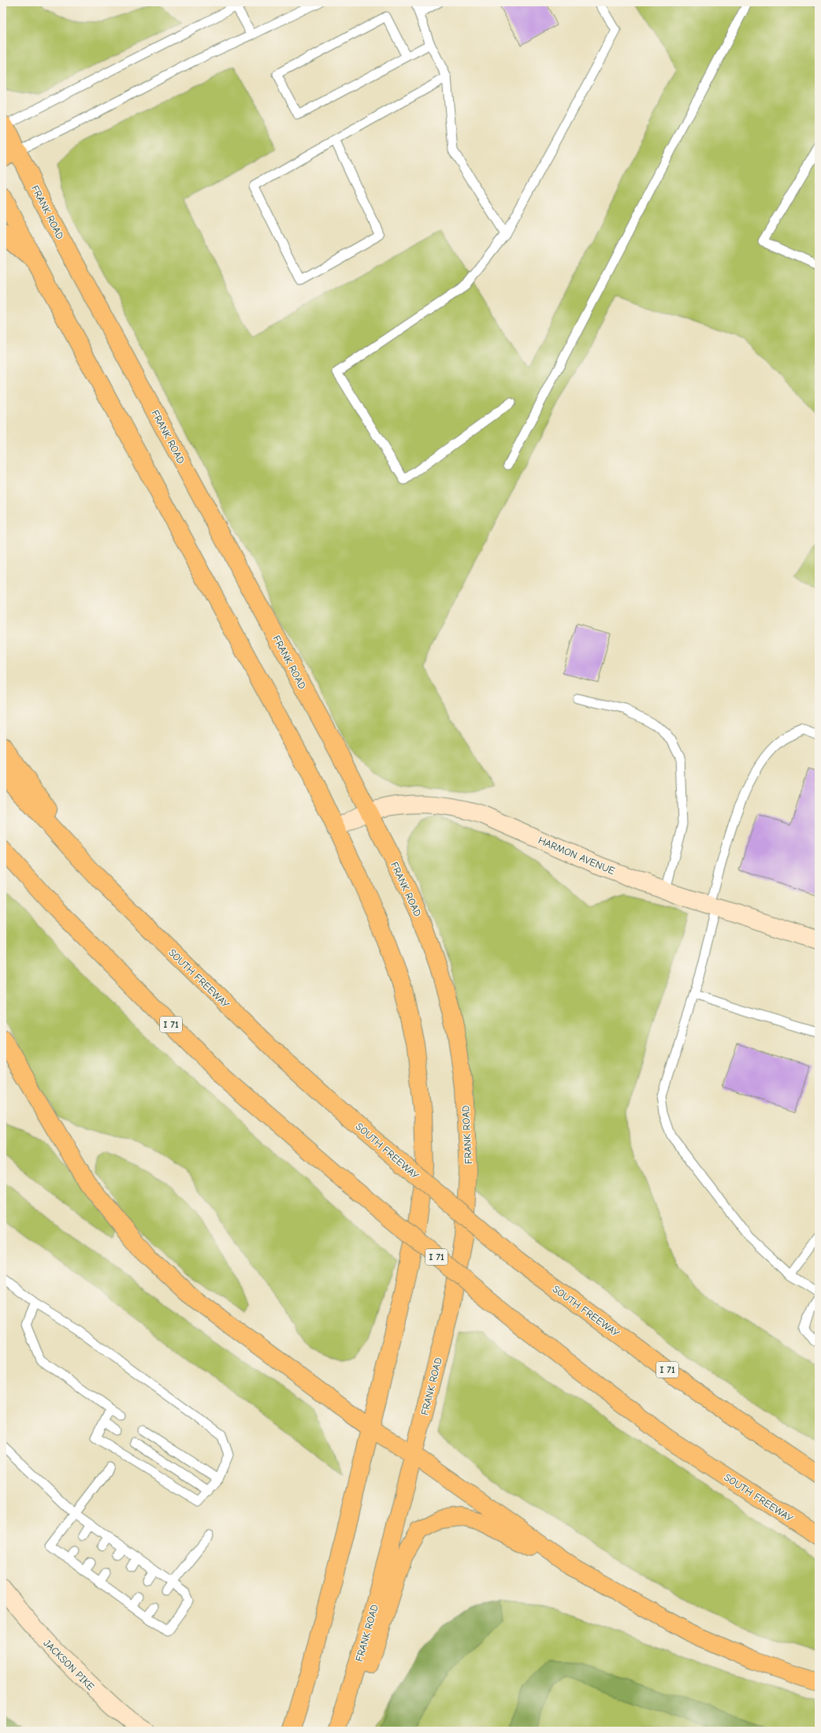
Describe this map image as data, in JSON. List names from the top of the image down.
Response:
{
  "streets": {
    "main road": [
      "FRANK ROAD",
      "HARMON AVENUE",
      "SOUTH FREEWAY",
      "I 71",
      "JACKSON PIKE"
    ]
  },
  "crossings": [
    ["FRANK ROAD", "HARMON AVENUE"]
  ]
}
